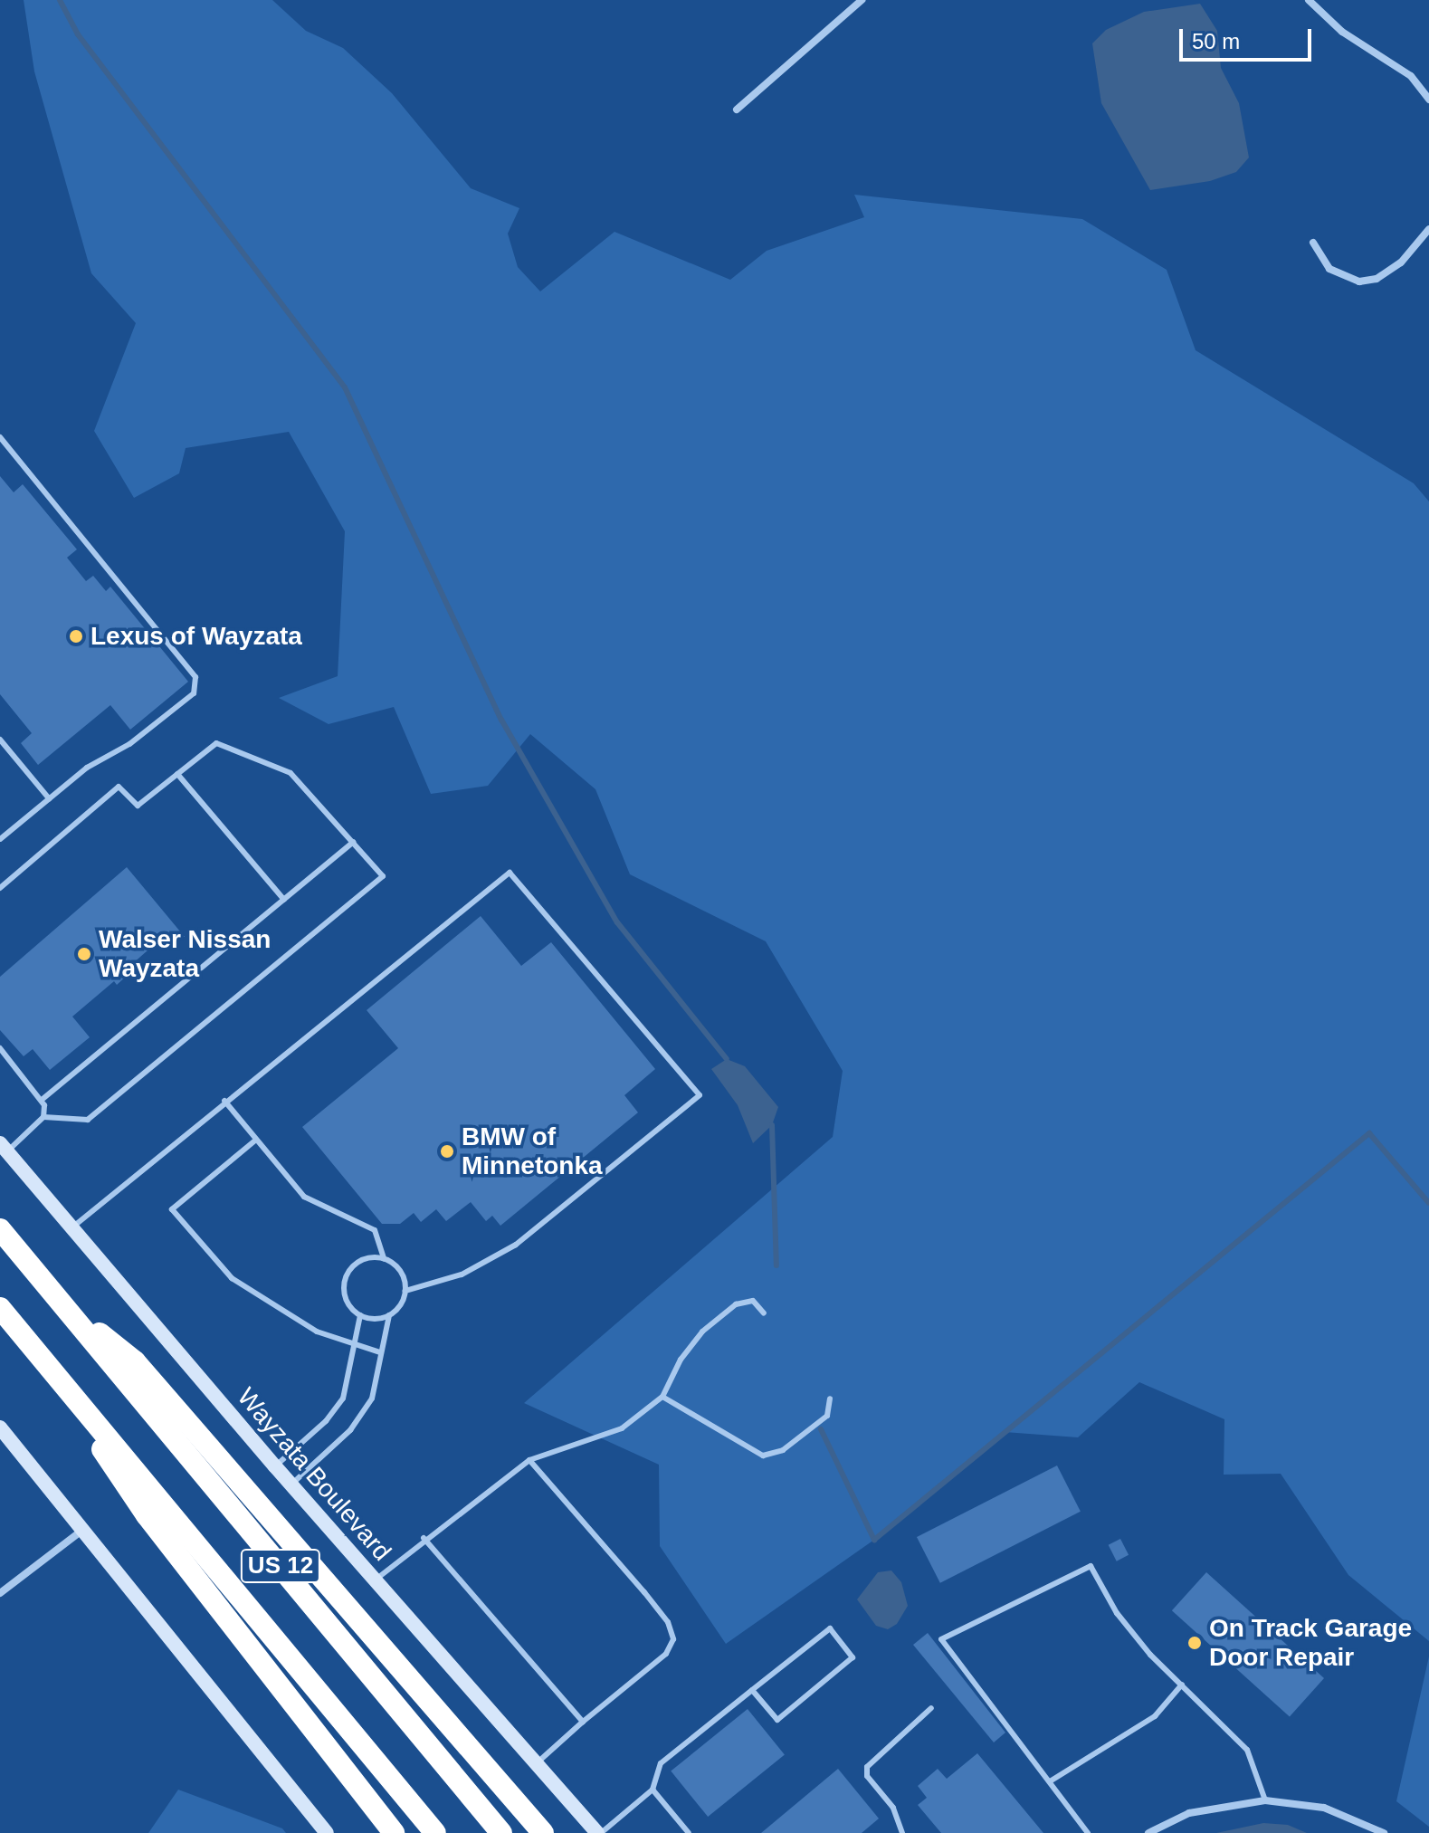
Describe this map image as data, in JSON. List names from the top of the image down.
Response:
{
  "streets": {
    "highway": ["US 12"],
    "street": ["Wayzata Boulevard"]
  },
  "places": [
    "Lexus of Wayzata",
    "Walser Nissan Wayzata",
    "BMW of Minnetonka",
    "On Track Garage Door Repair"
  ],
  "scale_bar": "50 m"
}
